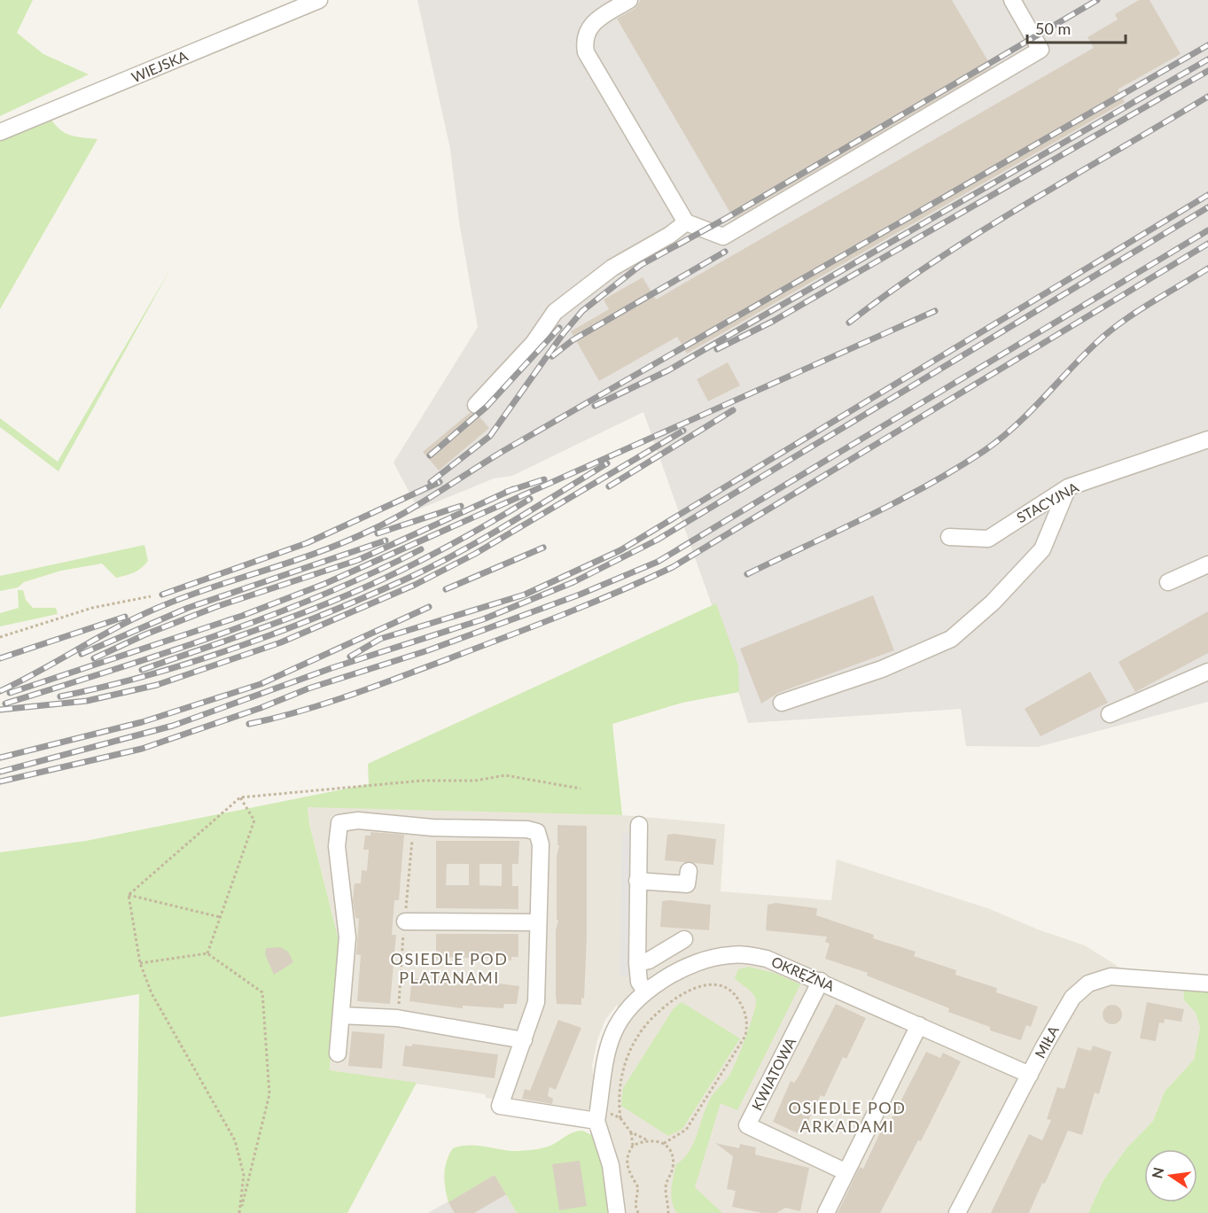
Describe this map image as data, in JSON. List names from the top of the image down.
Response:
{
  "streets": {
    "street": [
      "WIEJSKA",
      "STACYJNA",
      "OKRĘŻNA",
      "MIŁA",
      "KWIATOWA"
    ]
  },
  "crossings": [
    ["OKRĘŻNA", "MIŁA"],
    ["OKRĘŻNA", "KWIATOWA"]
  ],
  "districts": ["OSIEDLE POD PLATANAMI", "OSIEDLE POD ARKADAMI"],
  "scale_bar": "50 m",
  "north": "left"
}
